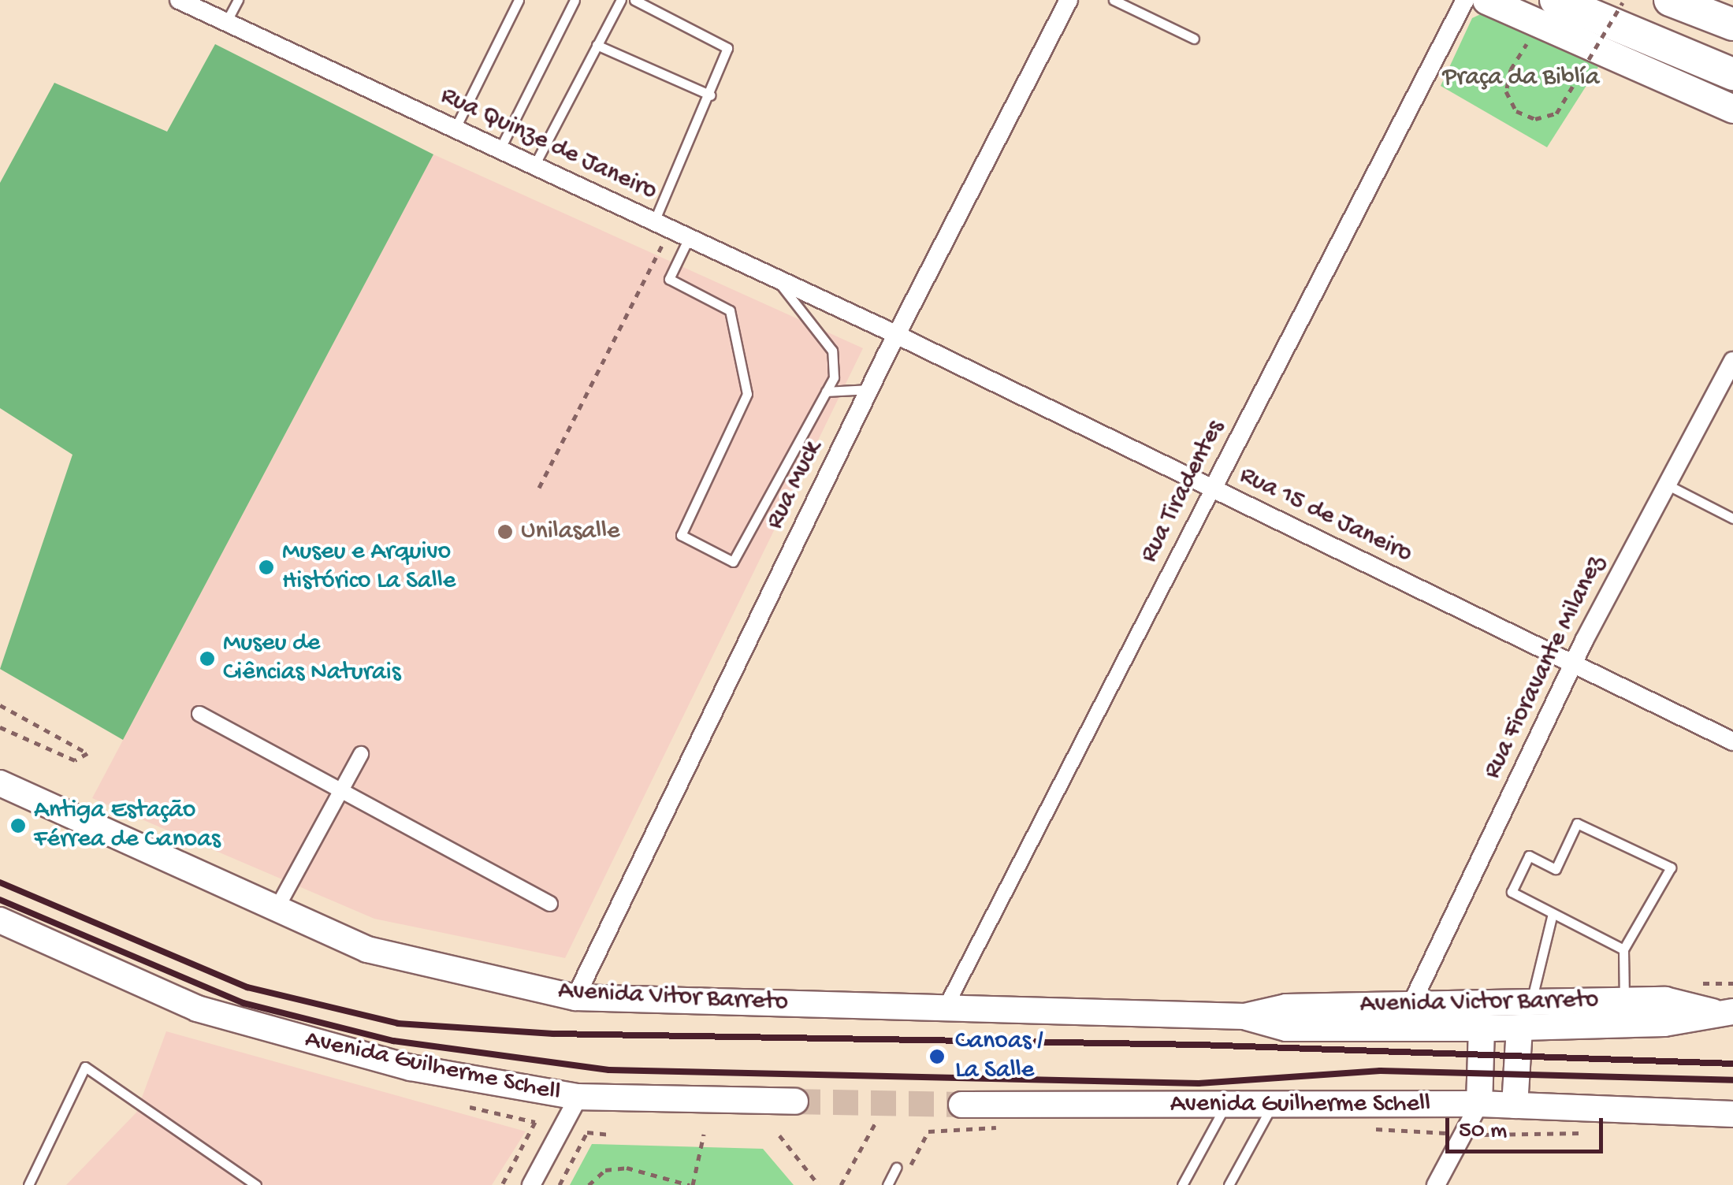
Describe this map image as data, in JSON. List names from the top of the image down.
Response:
{
  "streets": {
    "main road": ["Avenida Vitor Barreto", "Avenida Victor Barreto", "Avenida Guilherme Schell"],
    "street": [
      "Rua Quinze de Janeiro",
      "Rua Muck",
      "Rua Tiradentes",
      "Rua 15 de Janeiro",
      "Rua Fioravante Milanez"
    ]
  },
  "crossings": [
    ["Rua Quinze de Janeiro", "Rua Muck"],
    ["Rua Quinze de Janeiro", "Rua 15 de Janeiro"],
    ["Rua Muck", "Rua 15 de Janeiro"],
    ["Rua Muck", "Avenida Vitor Barreto"],
    ["Rua Tiradentes", "Rua 15 de Janeiro"],
    ["Rua Tiradentes", "Avenida Vitor Barreto"],
    ["Rua 15 de Janeiro", "Rua Fioravante Milanez"],
    ["Rua Fioravante Milanez", "Avenida Victor Barreto"],
    ["Avenida Vitor Barreto", "Avenida Victor Barreto"]
  ],
  "parks": ["Praça da Biblía"],
  "places": [
    "Unilasalle",
    "Museu e Arquivo Histórico La Salle",
    "Museu de Ciências Naturais",
    "Antiga Estação Férrea de Canoas",
    "Canoas / La Salle"
  ],
  "scale_bar": "50 m"
}
